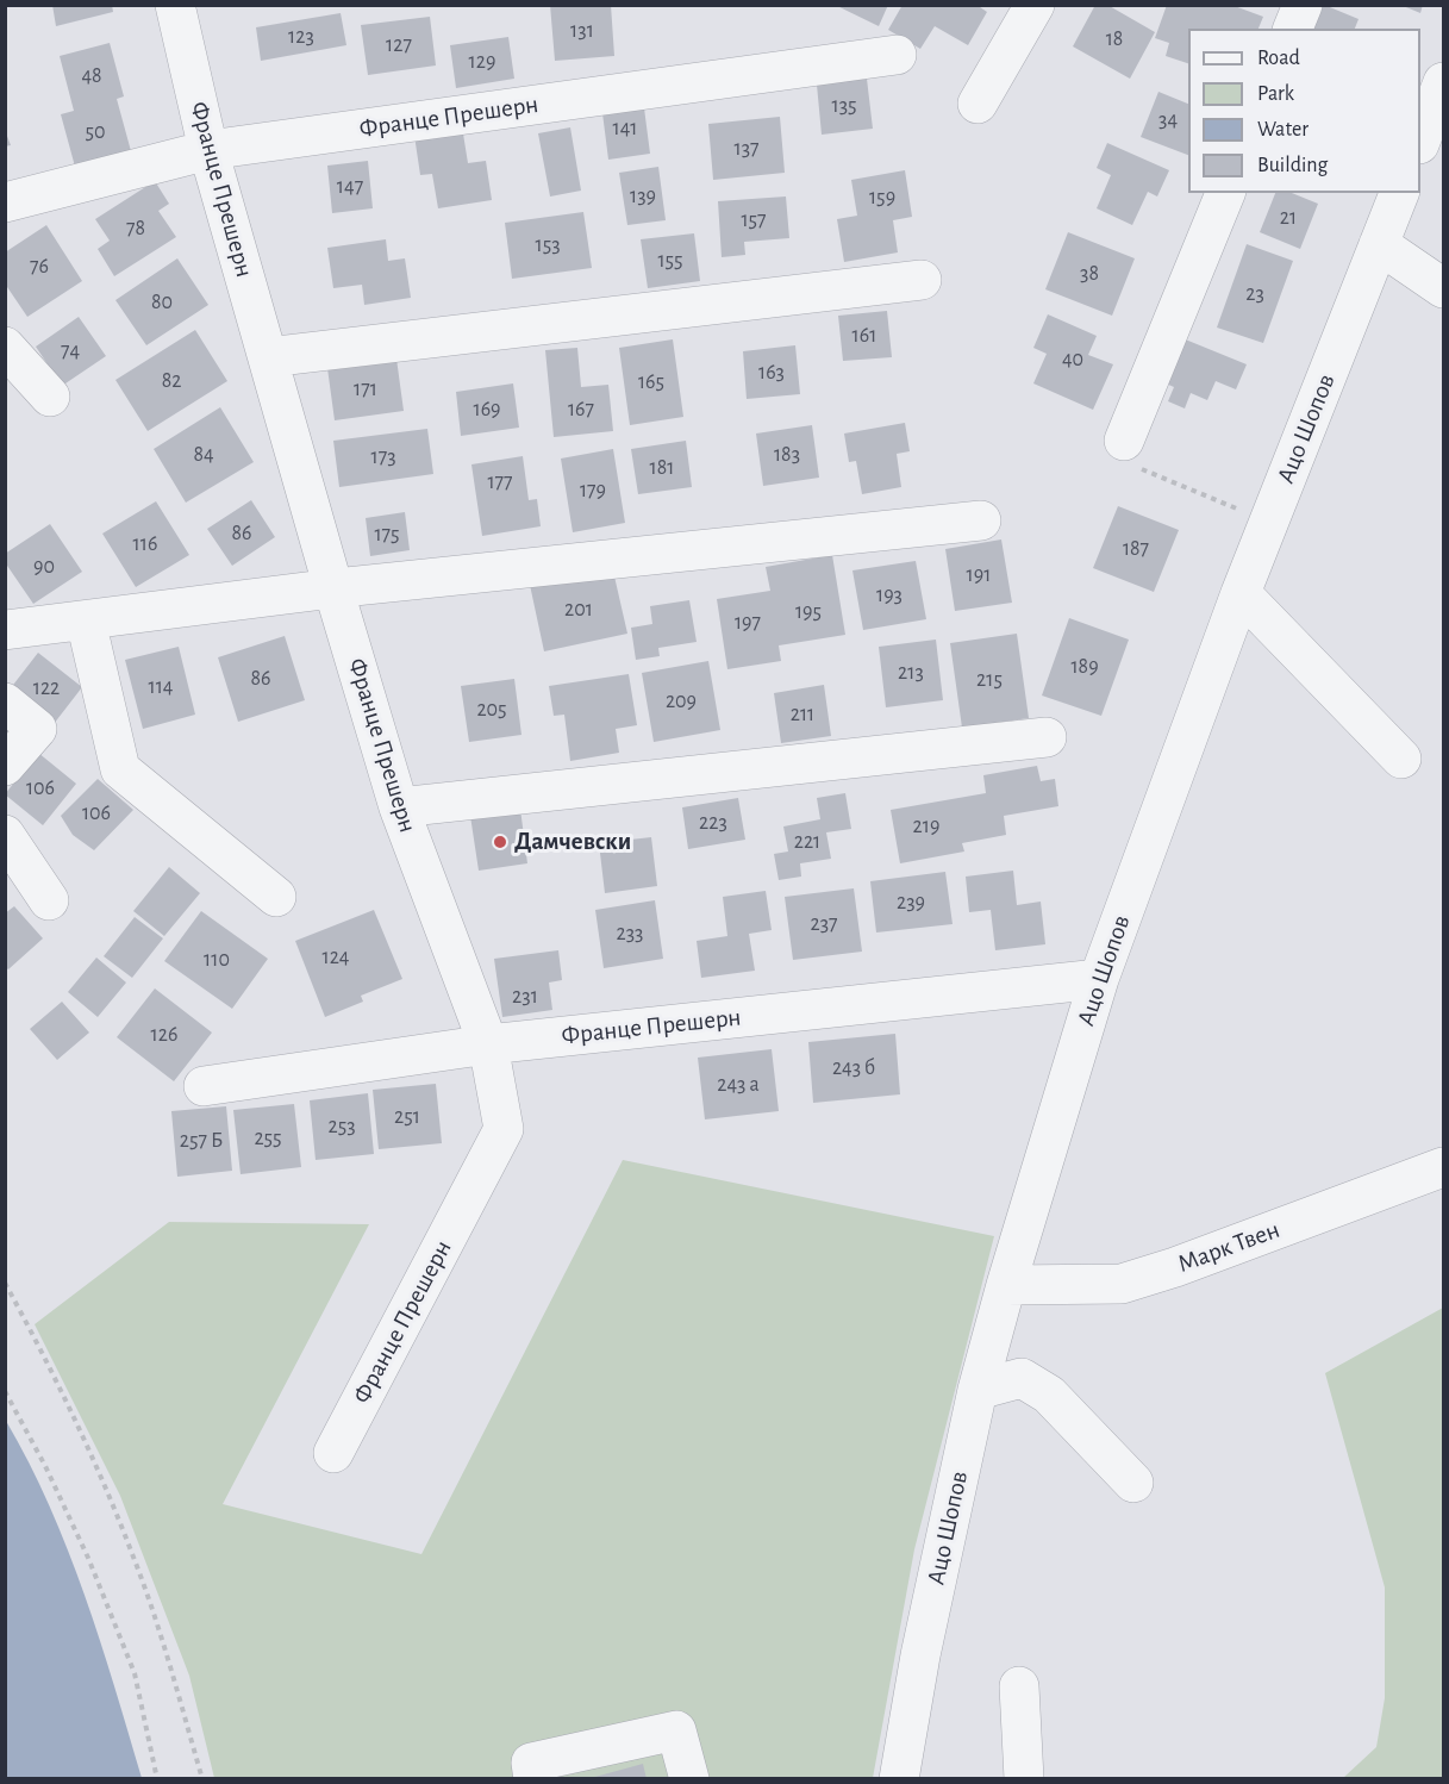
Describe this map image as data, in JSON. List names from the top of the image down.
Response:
{
  "streets": {
    "street": [
      "Франце Прешерн",
      "Францe Прешерн",
      "Ацо Шопов",
      "Марк Твен"
    ]
  },
  "crossings": [
    ["Франце Прешерн", "Францe Прешерн"],
    ["Франце Прешерн", "Ацо Шопов"],
    ["Ацо Шопов", "Марк Твен"]
  ],
  "places": ["Дамчевски"],
  "house_numbers": [
    "131",
    "123",
    "18",
    "127",
    "129",
    "48",
    "135",
    "34",
    "141",
    "50",
    "137",
    "147",
    "139",
    "159",
    "21",
    "157",
    "78",
    "153",
    "155",
    "76",
    "38",
    "23",
    "80",
    "161",
    "74",
    "40",
    "163",
    "82",
    "165",
    "171",
    "169",
    "167",
    "84",
    "183",
    "173",
    "181",
    "177",
    "179",
    "86",
    "175",
    "116",
    "187",
    "90",
    "191",
    "193",
    "201",
    "195",
    "197",
    "189",
    "213",
    "86",
    "215",
    "114",
    "122",
    "209",
    "205",
    "211",
    "106",
    "106",
    "223",
    "219",
    "221",
    "239",
    "237",
    "233",
    "124",
    "110",
    "231",
    "126",
    "243 б",
    "243 а",
    "251",
    "253",
    "255",
    "257 Б"
  ],
  "legend": [
    "Road",
    "Park",
    "Water",
    "Building"
  ]
}
